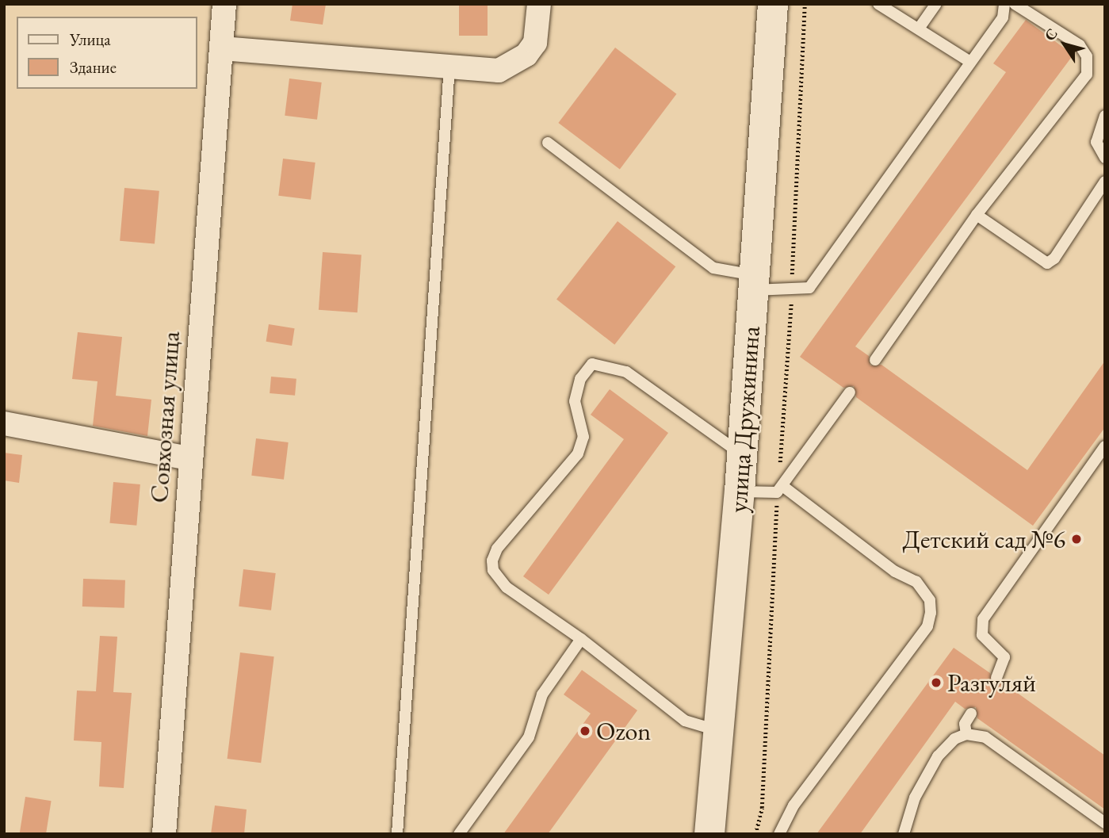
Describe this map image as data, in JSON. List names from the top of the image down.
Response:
{
  "streets": {
    "main road": ["улица Дружинина"],
    "street": ["Совхозная улица"]
  },
  "places": ["Детский сад №6", "Разгуляй", "Ozon"],
  "legend": ["Улица", "Здание"],
  "north": "top left"
}
